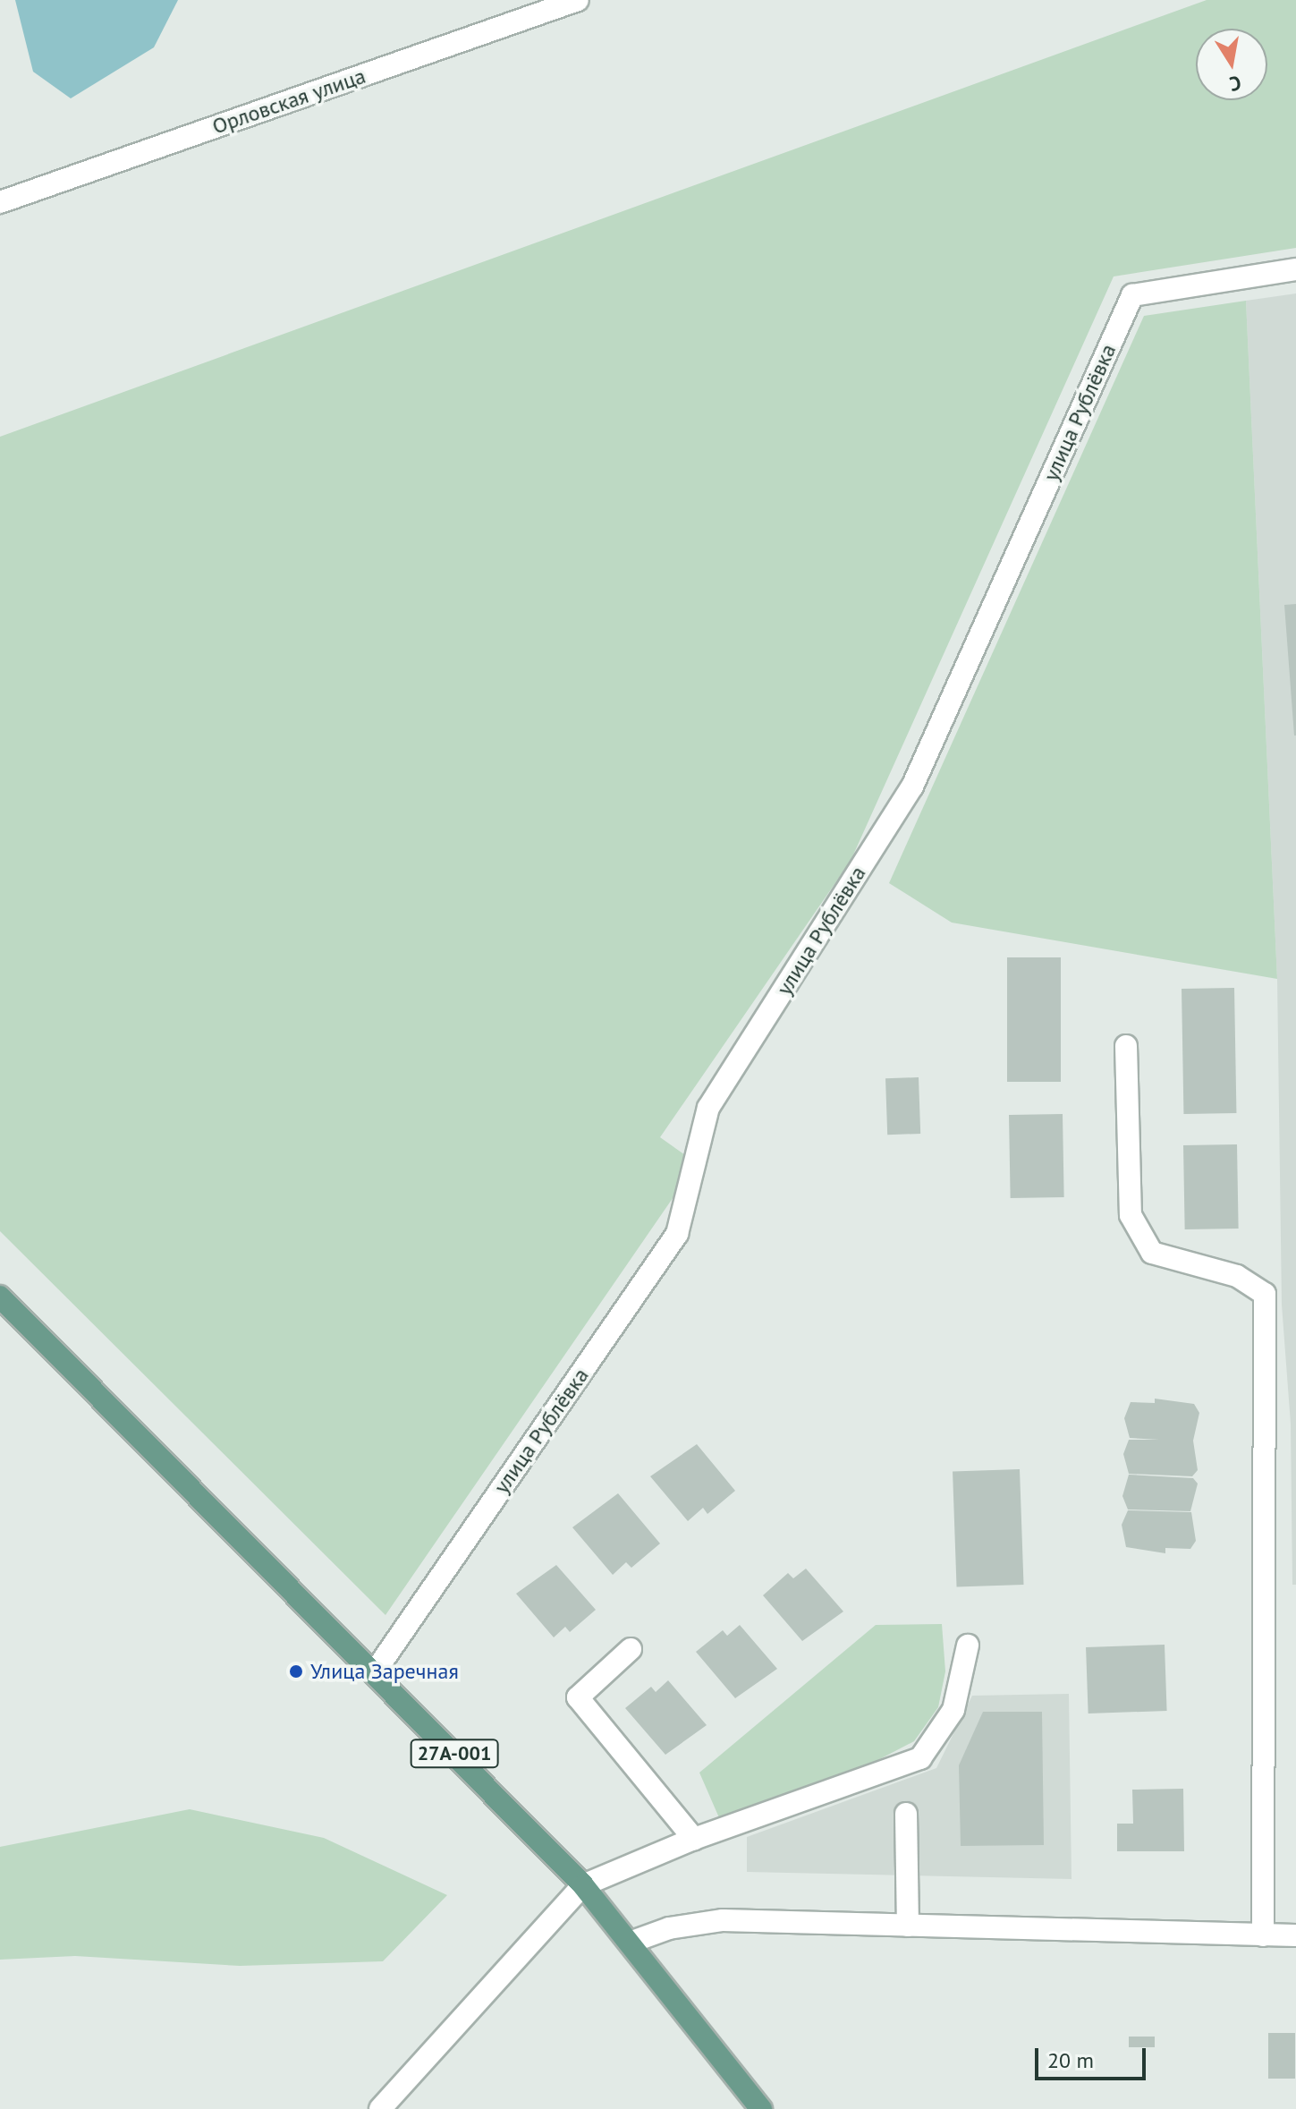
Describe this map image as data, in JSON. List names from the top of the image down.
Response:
{
  "streets": {
    "main road": ["27А-001"],
    "street": ["Орловская улица", "улица Рублёвка"]
  },
  "crossings": [
    ["улица Рублёвка", "27А-001"]
  ],
  "places": ["Улица Заречная"],
  "scale_bar": "20 m",
  "north": "bottom"
}
